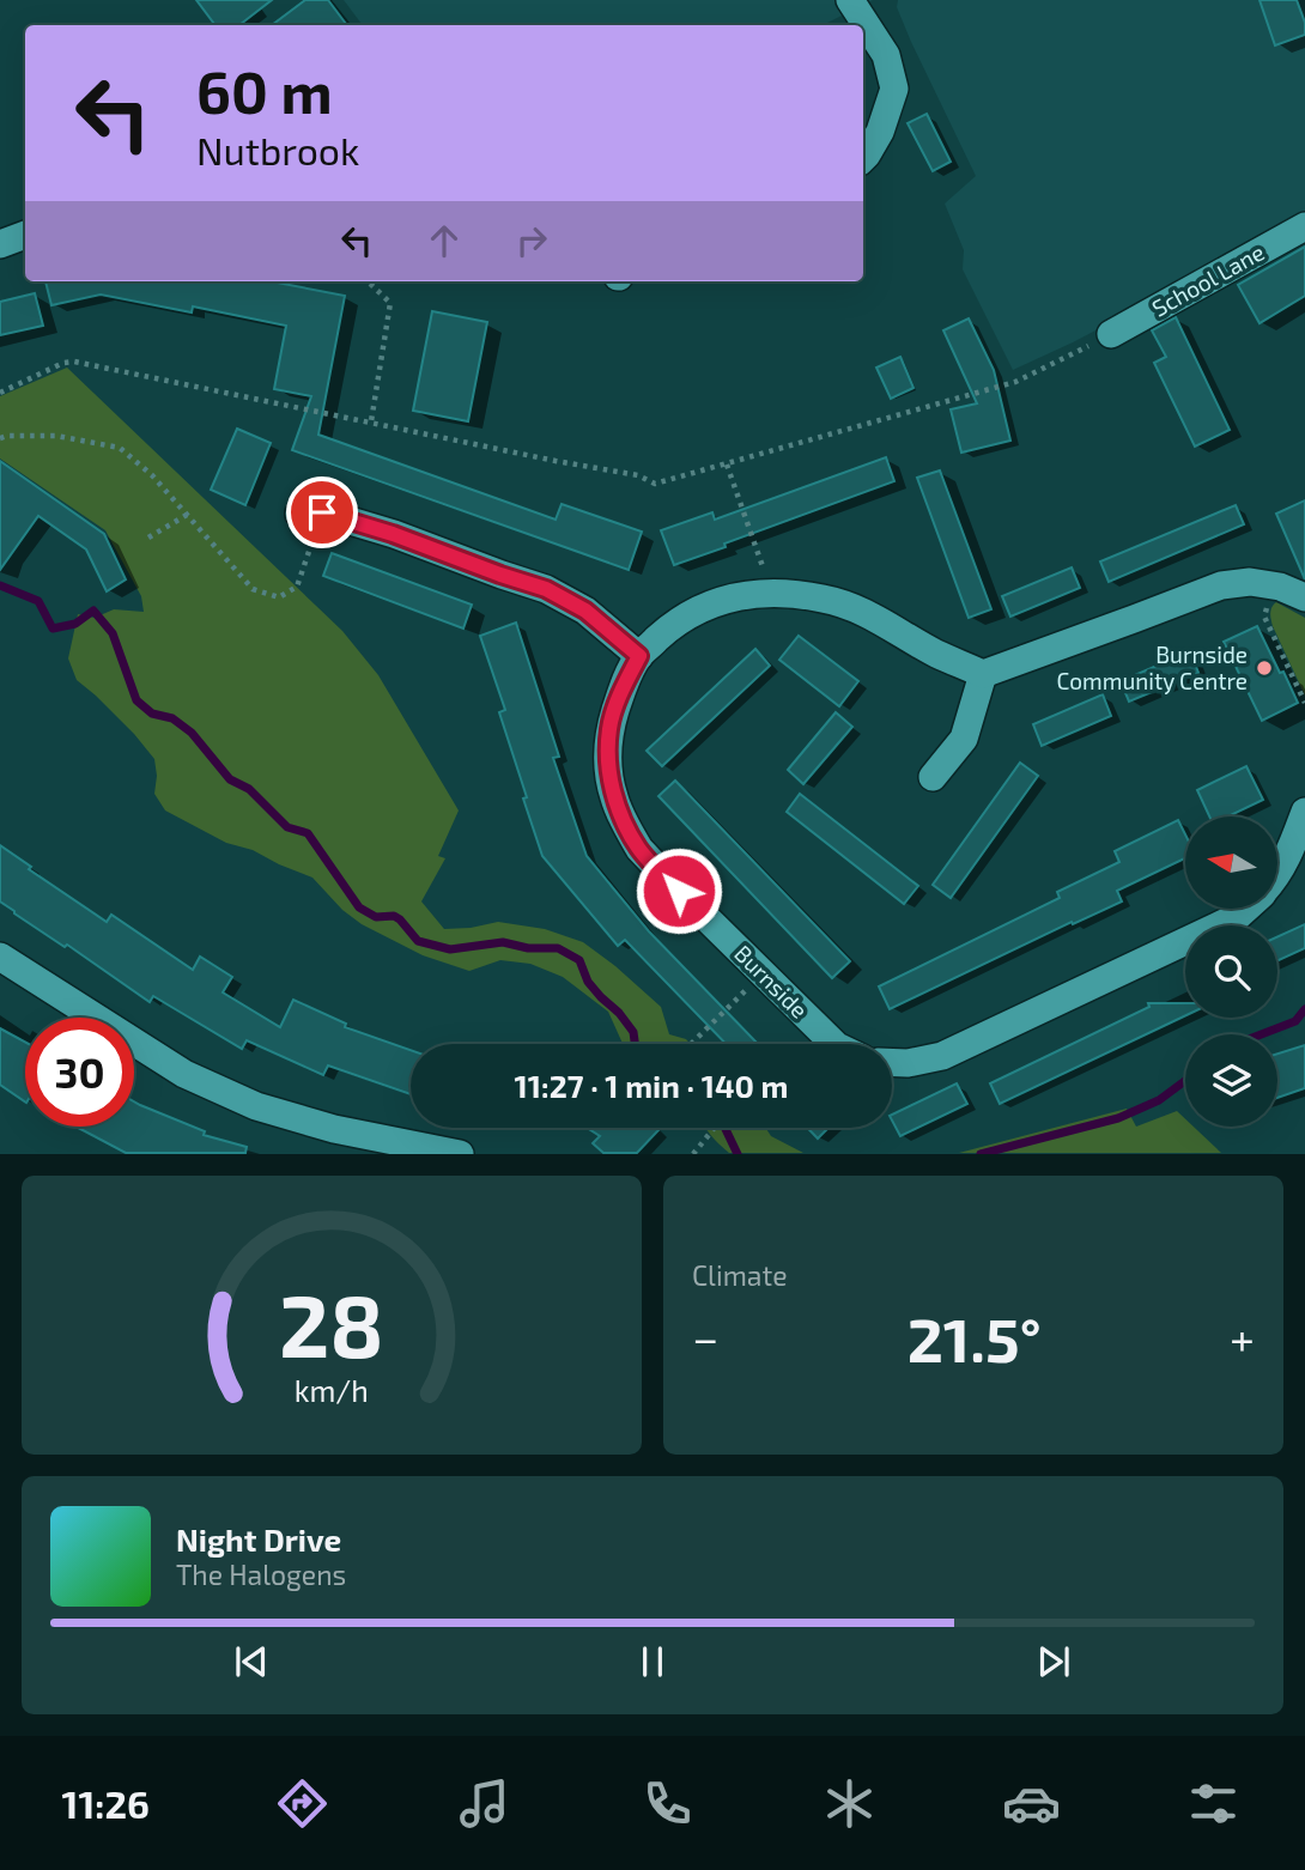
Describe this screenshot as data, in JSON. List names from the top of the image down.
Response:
{
  "streets": {
    "street": ["School Lane", "Burnside"]
  },
  "places": ["Burnside Community Centre"],
  "north": "left",
  "page": {
    "turn": ["60 m", "Nutbrook"],
    "limit": "30",
    "trip": "11:27 · 1 min · 140 m",
    "tile": "Climate",
    "heat": ["−", "21.5°", "+"],
    "song": ["Night Drive", "The Halogens"],
    "tabs": "11:26",
    "gauge": ["28", "km/h"]
  }
}
